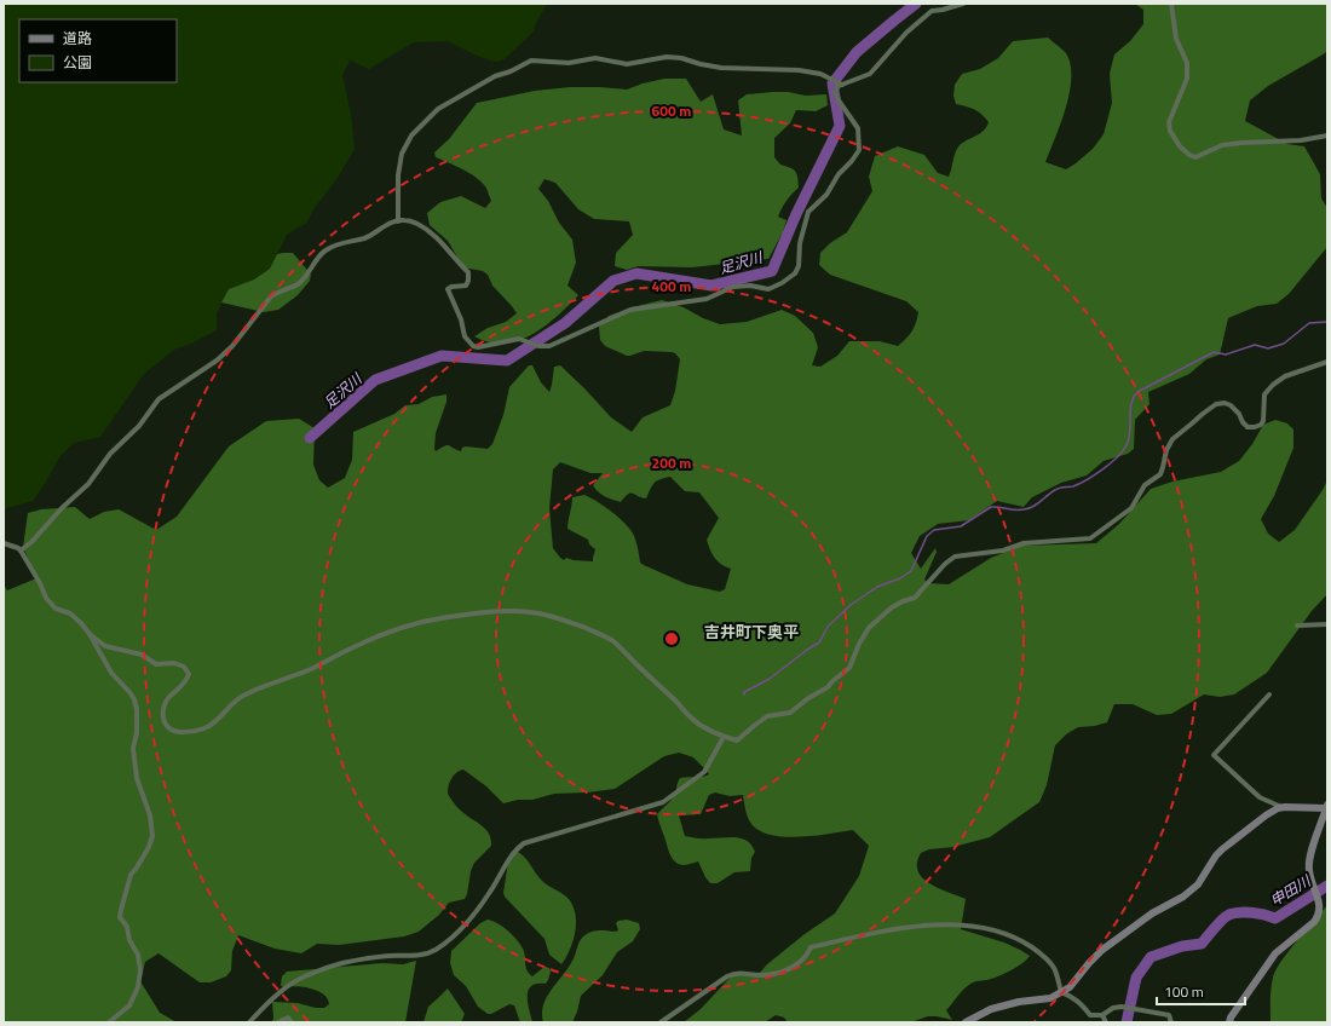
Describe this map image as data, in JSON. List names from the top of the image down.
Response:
{
  "districts": ["吉井町下奥平"],
  "water": ["足沢川", "申田川"],
  "legend": ["道路", "公園"],
  "scale_bar": "100 m",
  "rings": ["600 m", "400 m", "200 m"]
}
